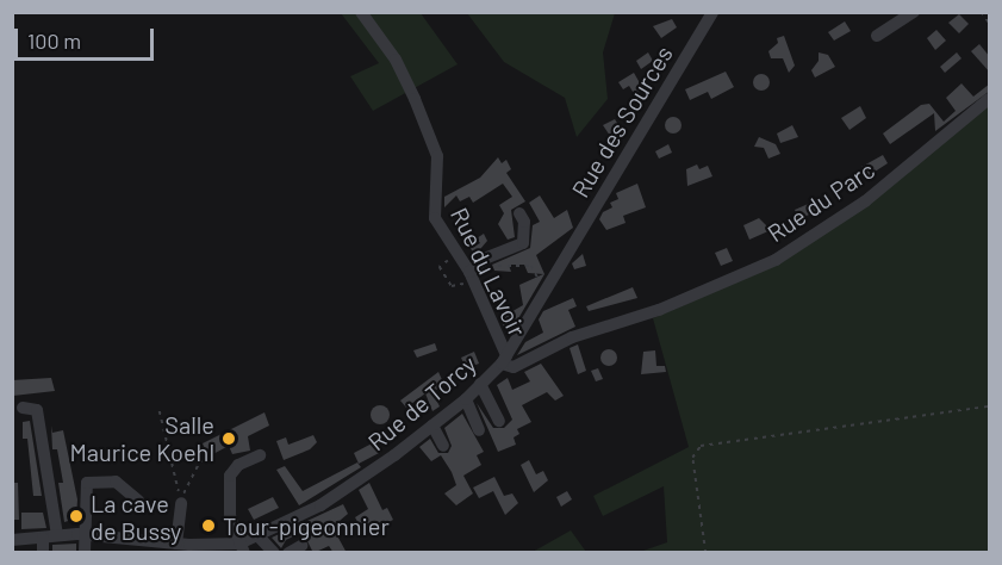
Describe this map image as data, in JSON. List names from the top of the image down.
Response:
{
  "streets": {
    "street": [
      "Rue des Sources",
      "Rue du Parc",
      "Rue du Lavoir",
      "Rue de Torcy"
    ]
  },
  "crossings": [
    ["Rue des Sources", "Rue de Torcy"],
    ["Rue du Parc", "Rue du Lavoir"],
    ["Rue du Parc", "Rue de Torcy"],
    ["Rue du Lavoir", "Rue de Torcy"]
  ],
  "places": ["Salle Maurice Koehl", "La cave de Bussy", "Tour-pigeonnier"],
  "scale_bar": "100 m"
}
